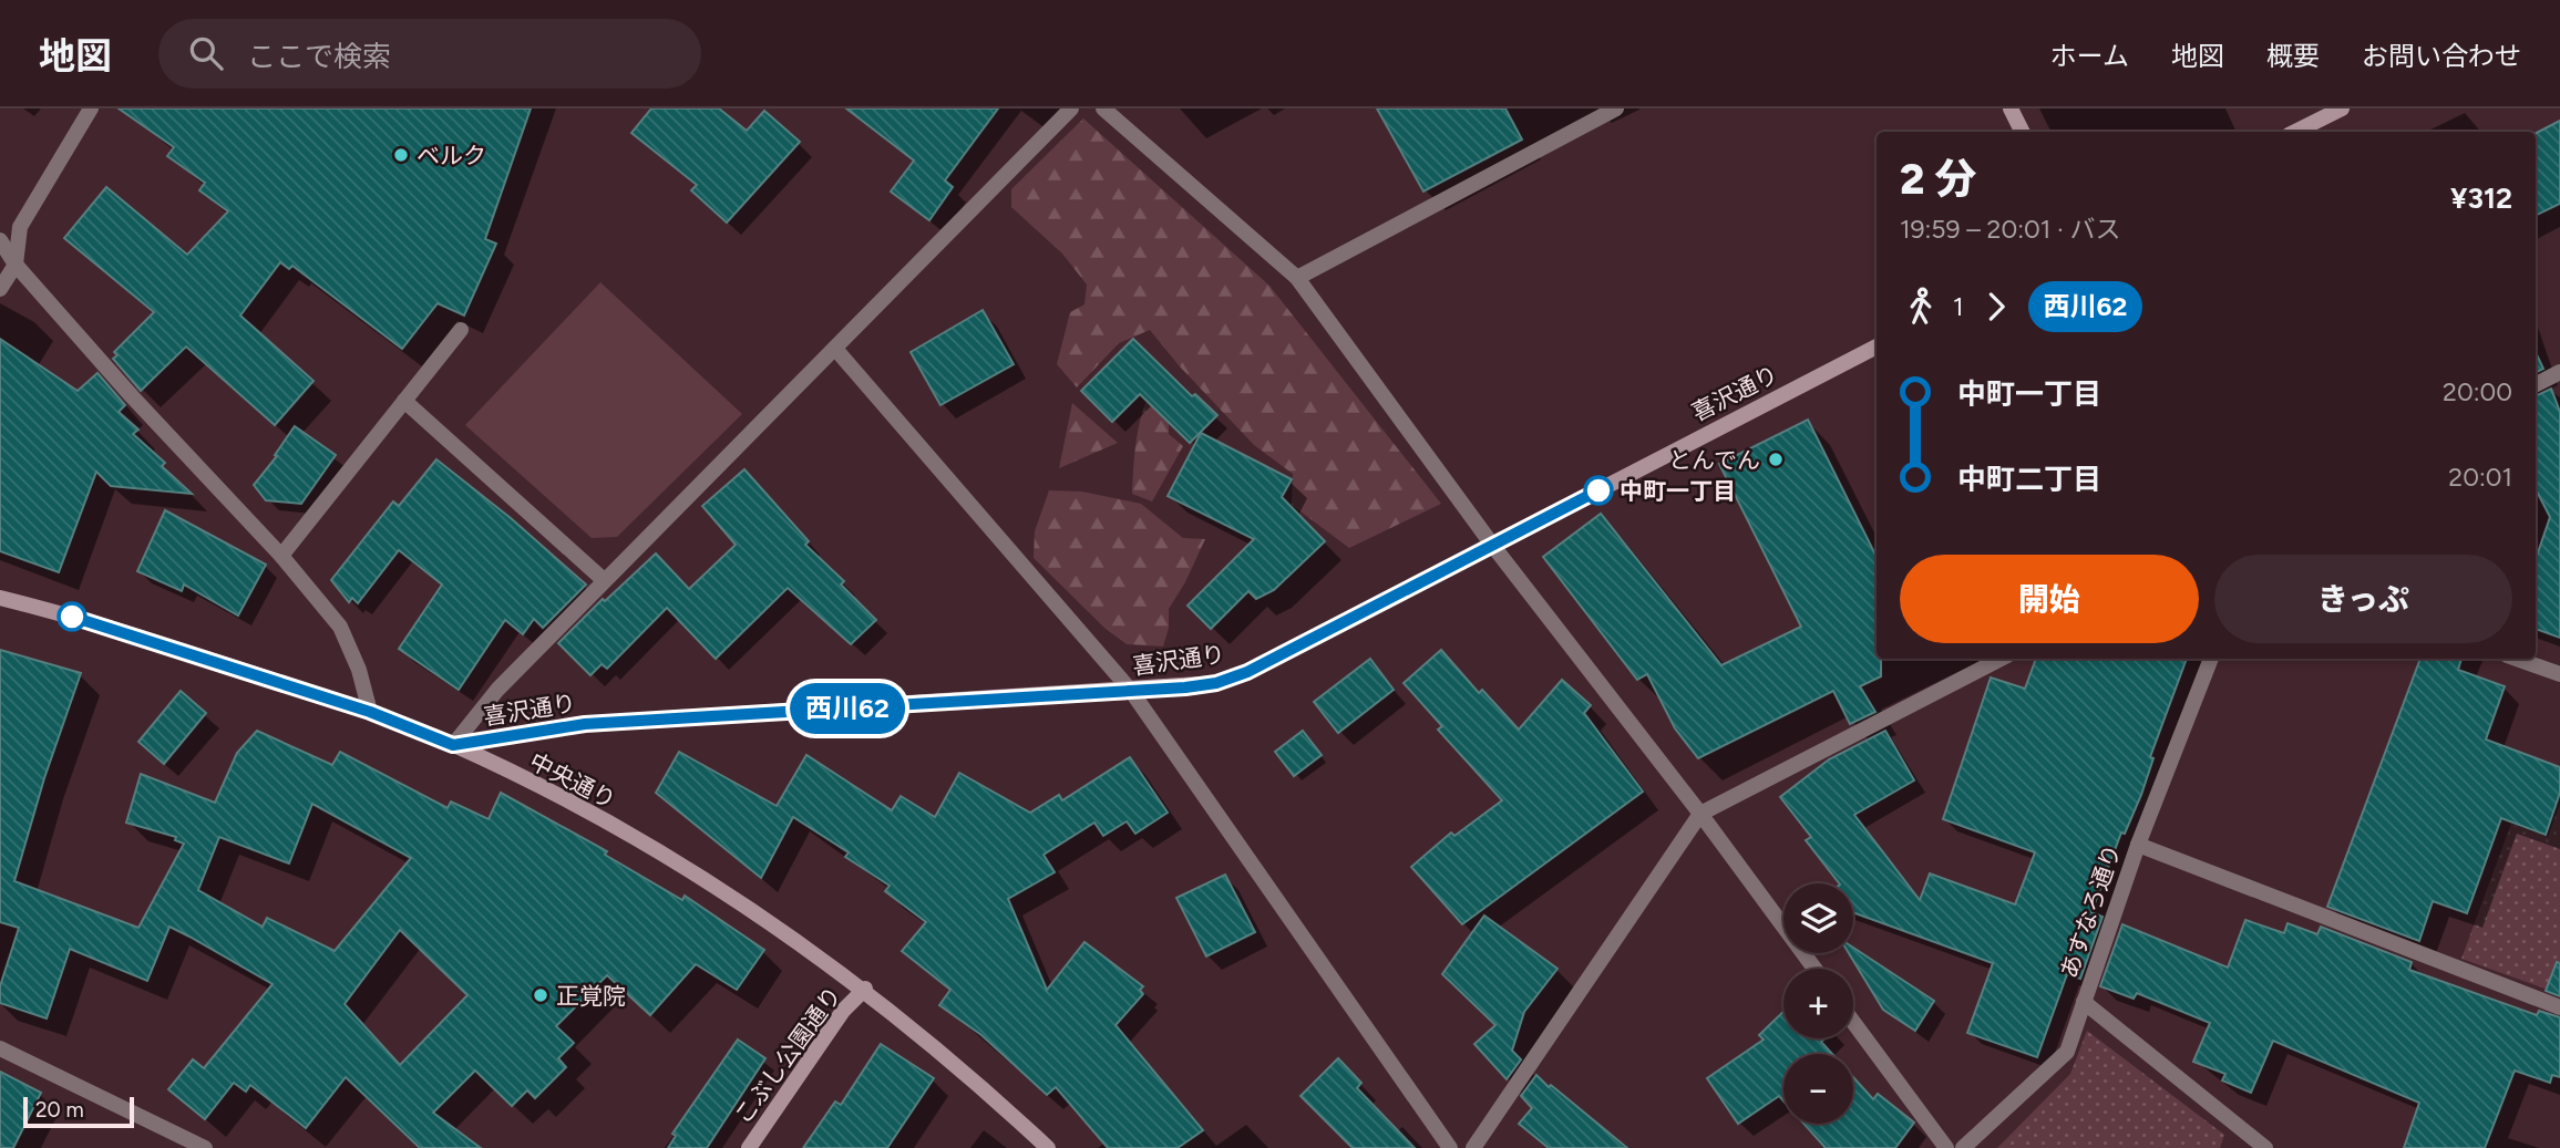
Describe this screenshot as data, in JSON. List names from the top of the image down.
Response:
{
  "streets": {
    "street": [
      "喜沢通り",
      "中央通り",
      "あすなろ通り",
      "こぶし公園通り"
    ]
  },
  "crossings": [
    ["喜沢通り", "中央通り"],
    ["中央通り", "こぶし公園通り"]
  ],
  "places": [
    "ベルク",
    "とんでん",
    "中町一丁目",
    "正覚院"
  ],
  "lines": ["bus line 西川62"],
  "scale_bar": "20 m",
  "page": {
    "header": "地図",
    "search": "ここで検索",
    "nav": [
      "ホーム",
      "地図",
      "概要",
      "お問い合わせ"
    ],
    "on_map": "西川62",
    "heading": ["2 分", "19:59 – 20:01 · バス", "¥312"],
    "legs": ["1", "西川62"],
    "list": [
      {
        "name": "中町一丁目",
        "value": "20:00"
      },
      {
        "name": "中町二丁目",
        "value": "20:01"
      }
    ],
    "buttons": ["開始", "きっぷ"],
    "map_buttons": ["+", "−"],
    "scale": "20 m"
  }
}
